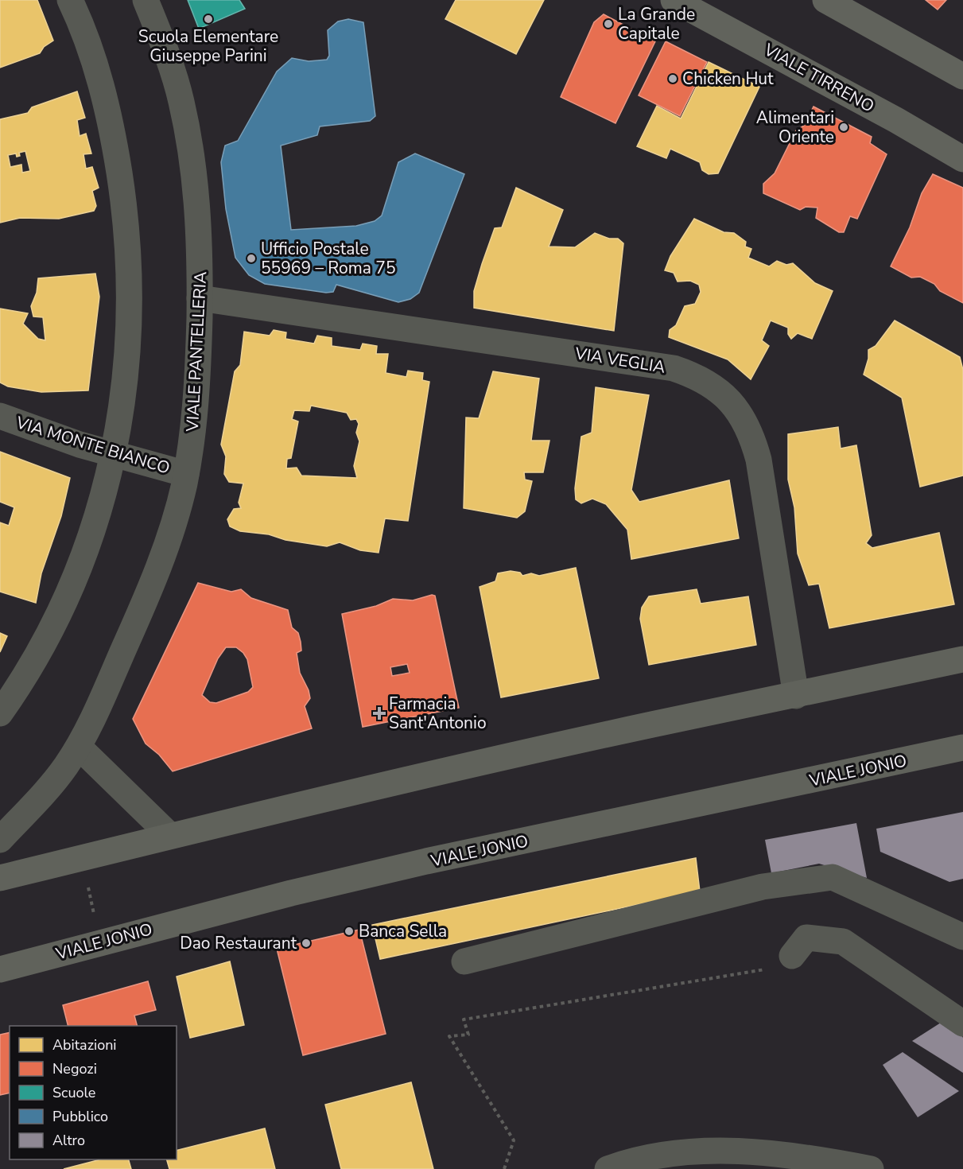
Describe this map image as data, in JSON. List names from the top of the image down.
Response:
{
  "streets": {
    "main road": ["VIALE TIRRENO", "VIALE JONIO"],
    "street": ["VIALE PANTELLERIA", "VIA VEGLIA", "VIA MONTE BIANCO"]
  },
  "crossings": [
    ["VIALE PANTELLERIA", "VIA VEGLIA"],
    ["VIALE PANTELLERIA", "VIA MONTE BIANCO"]
  ],
  "places": {
    "other": [
      "Scuola Elementare Giuseppe Parini",
      "La Grande Capitale",
      "Chicken Hut",
      "Alimentari Oriente",
      "Ufficio Postale 55969 – Roma 75",
      "Banca Sella",
      "Dao Restaurant"
    ],
    "health": ["Farmacia Sant'Antonio"]
  },
  "legend": [
    "Abitazioni",
    "Negozi",
    "Scuole",
    "Pubblico",
    "Altro"
  ]
}
